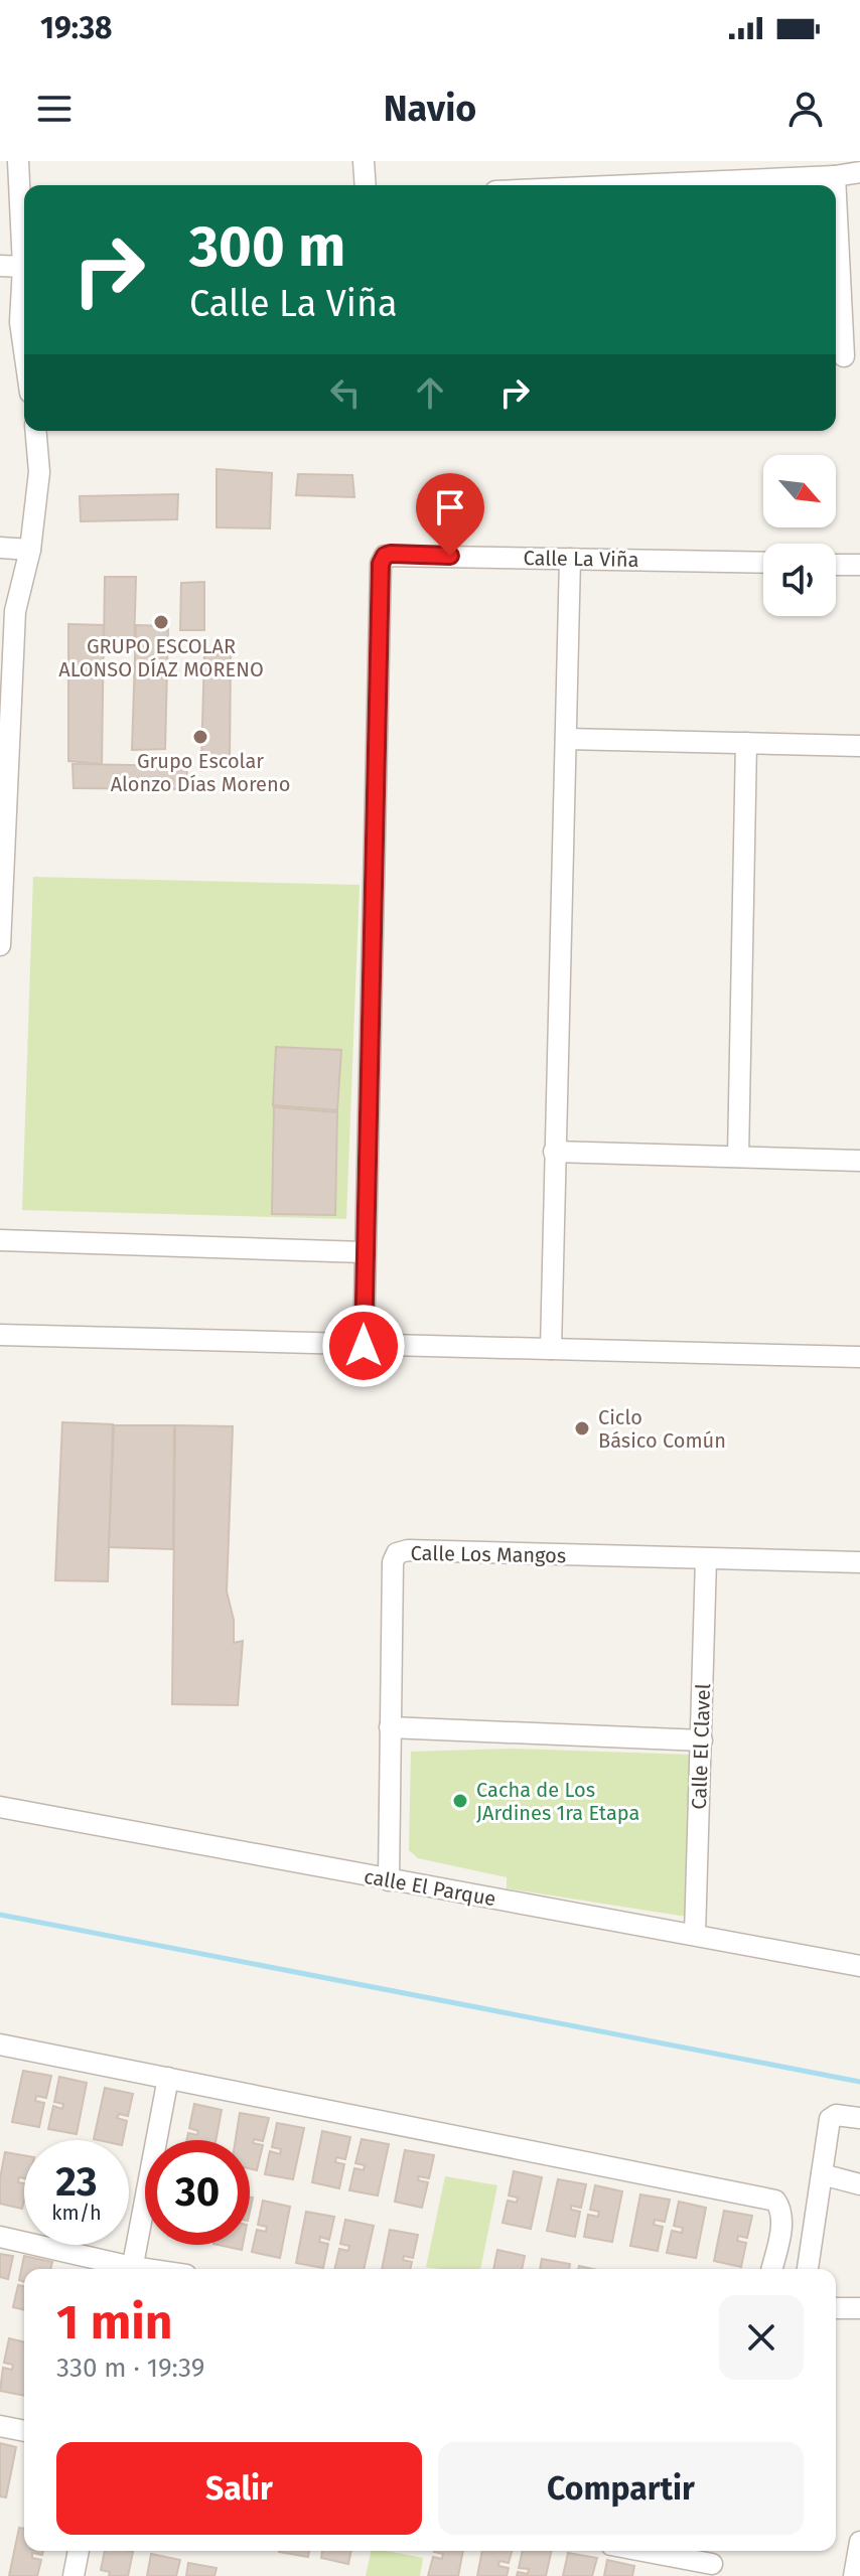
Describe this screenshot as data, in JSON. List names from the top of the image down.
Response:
{
  "streets": {
    "street": [
      "Calle La Viña",
      "Calle Los Mangos",
      "Calle El Clavel",
      "calle El Parque"
    ]
  },
  "crossings": [
    ["Calle Los Mangos", "Calle El Clavel"],
    ["Calle Los Mangos", "calle El Parque"],
    ["Calle El Clavel", "calle El Parque"]
  ],
  "places": [
    "GRUPO ESCOLAR ALONSO DÍAZ MORENO",
    "Grupo Escolar Alonzo Días Moreno",
    "Ciclo Básico Común",
    "Cacha de Los JArdines 1ra Etapa"
  ],
  "north": "bottom right",
  "page": {
    "status": "19:38",
    "header": "Navio",
    "turn": ["300 m", "Calle La Viña"],
    "speed": "23 km/h",
    "limit": "30",
    "heading": ["1 min", "330 m · 19:39"],
    "buttons": ["Salir", "Compartir"]
  }
}
